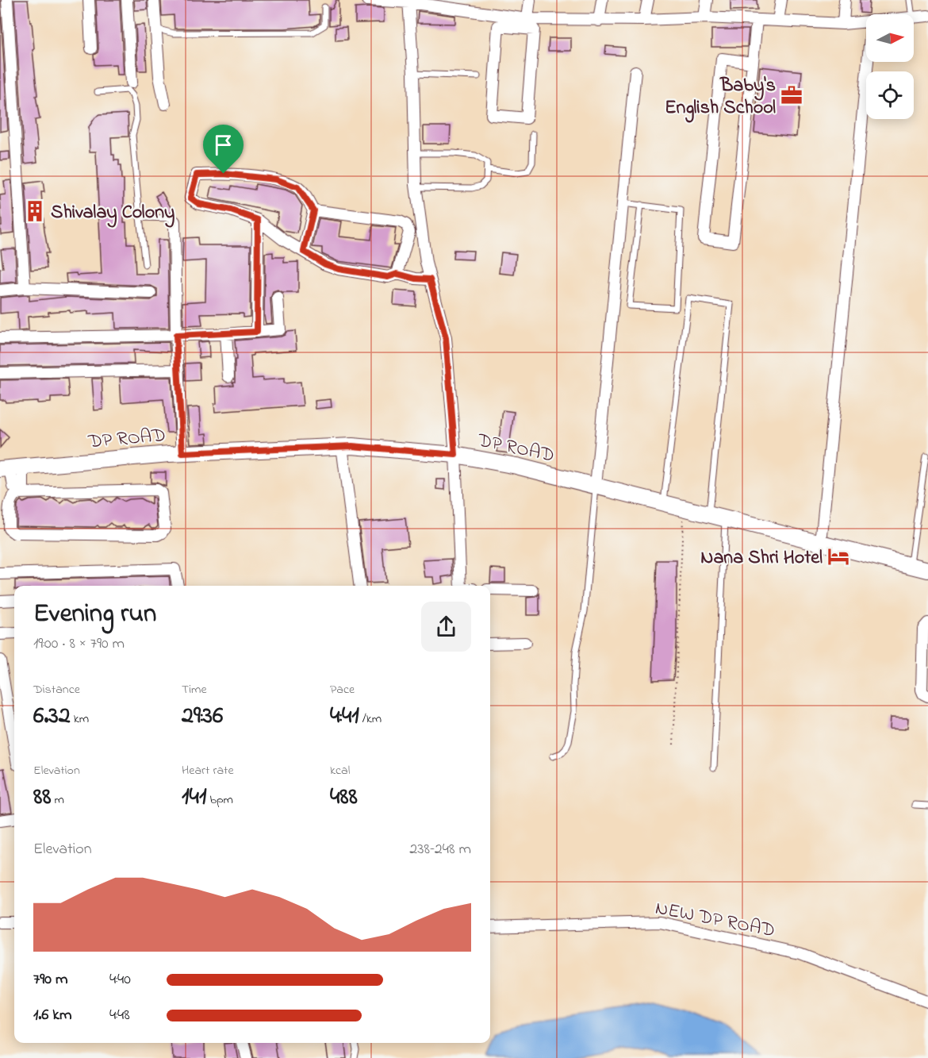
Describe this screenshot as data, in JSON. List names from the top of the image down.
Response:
{
  "streets": {
    "street": ["DP ROAD", "NEW DP ROAD"]
  },
  "places": {
    "office": ["Baby's English School"],
    "building": ["Shivalay Colony"],
    "hotel": ["Nana Shri Hotel"]
  },
  "north": "right",
  "page": {
    "heading": ["Evening run", "19:00 · 8 × 790 m"],
    "stats": [
      ["Distance", "6.32 km"],
      ["Time", "29:36"],
      ["Pace", "4:41 /km"],
      ["Elevation", "88 m"],
      ["Heart rate", "141 bpm"],
      ["kcal", "488"]
    ],
    "chart": ["Elevation", "238–248 m"],
    "list": [
      {
        "name": "790 m",
        "note": "4:40"
      },
      {
        "name": "1.6 km",
        "note": "4:48"
      }
    ]
  }
}
